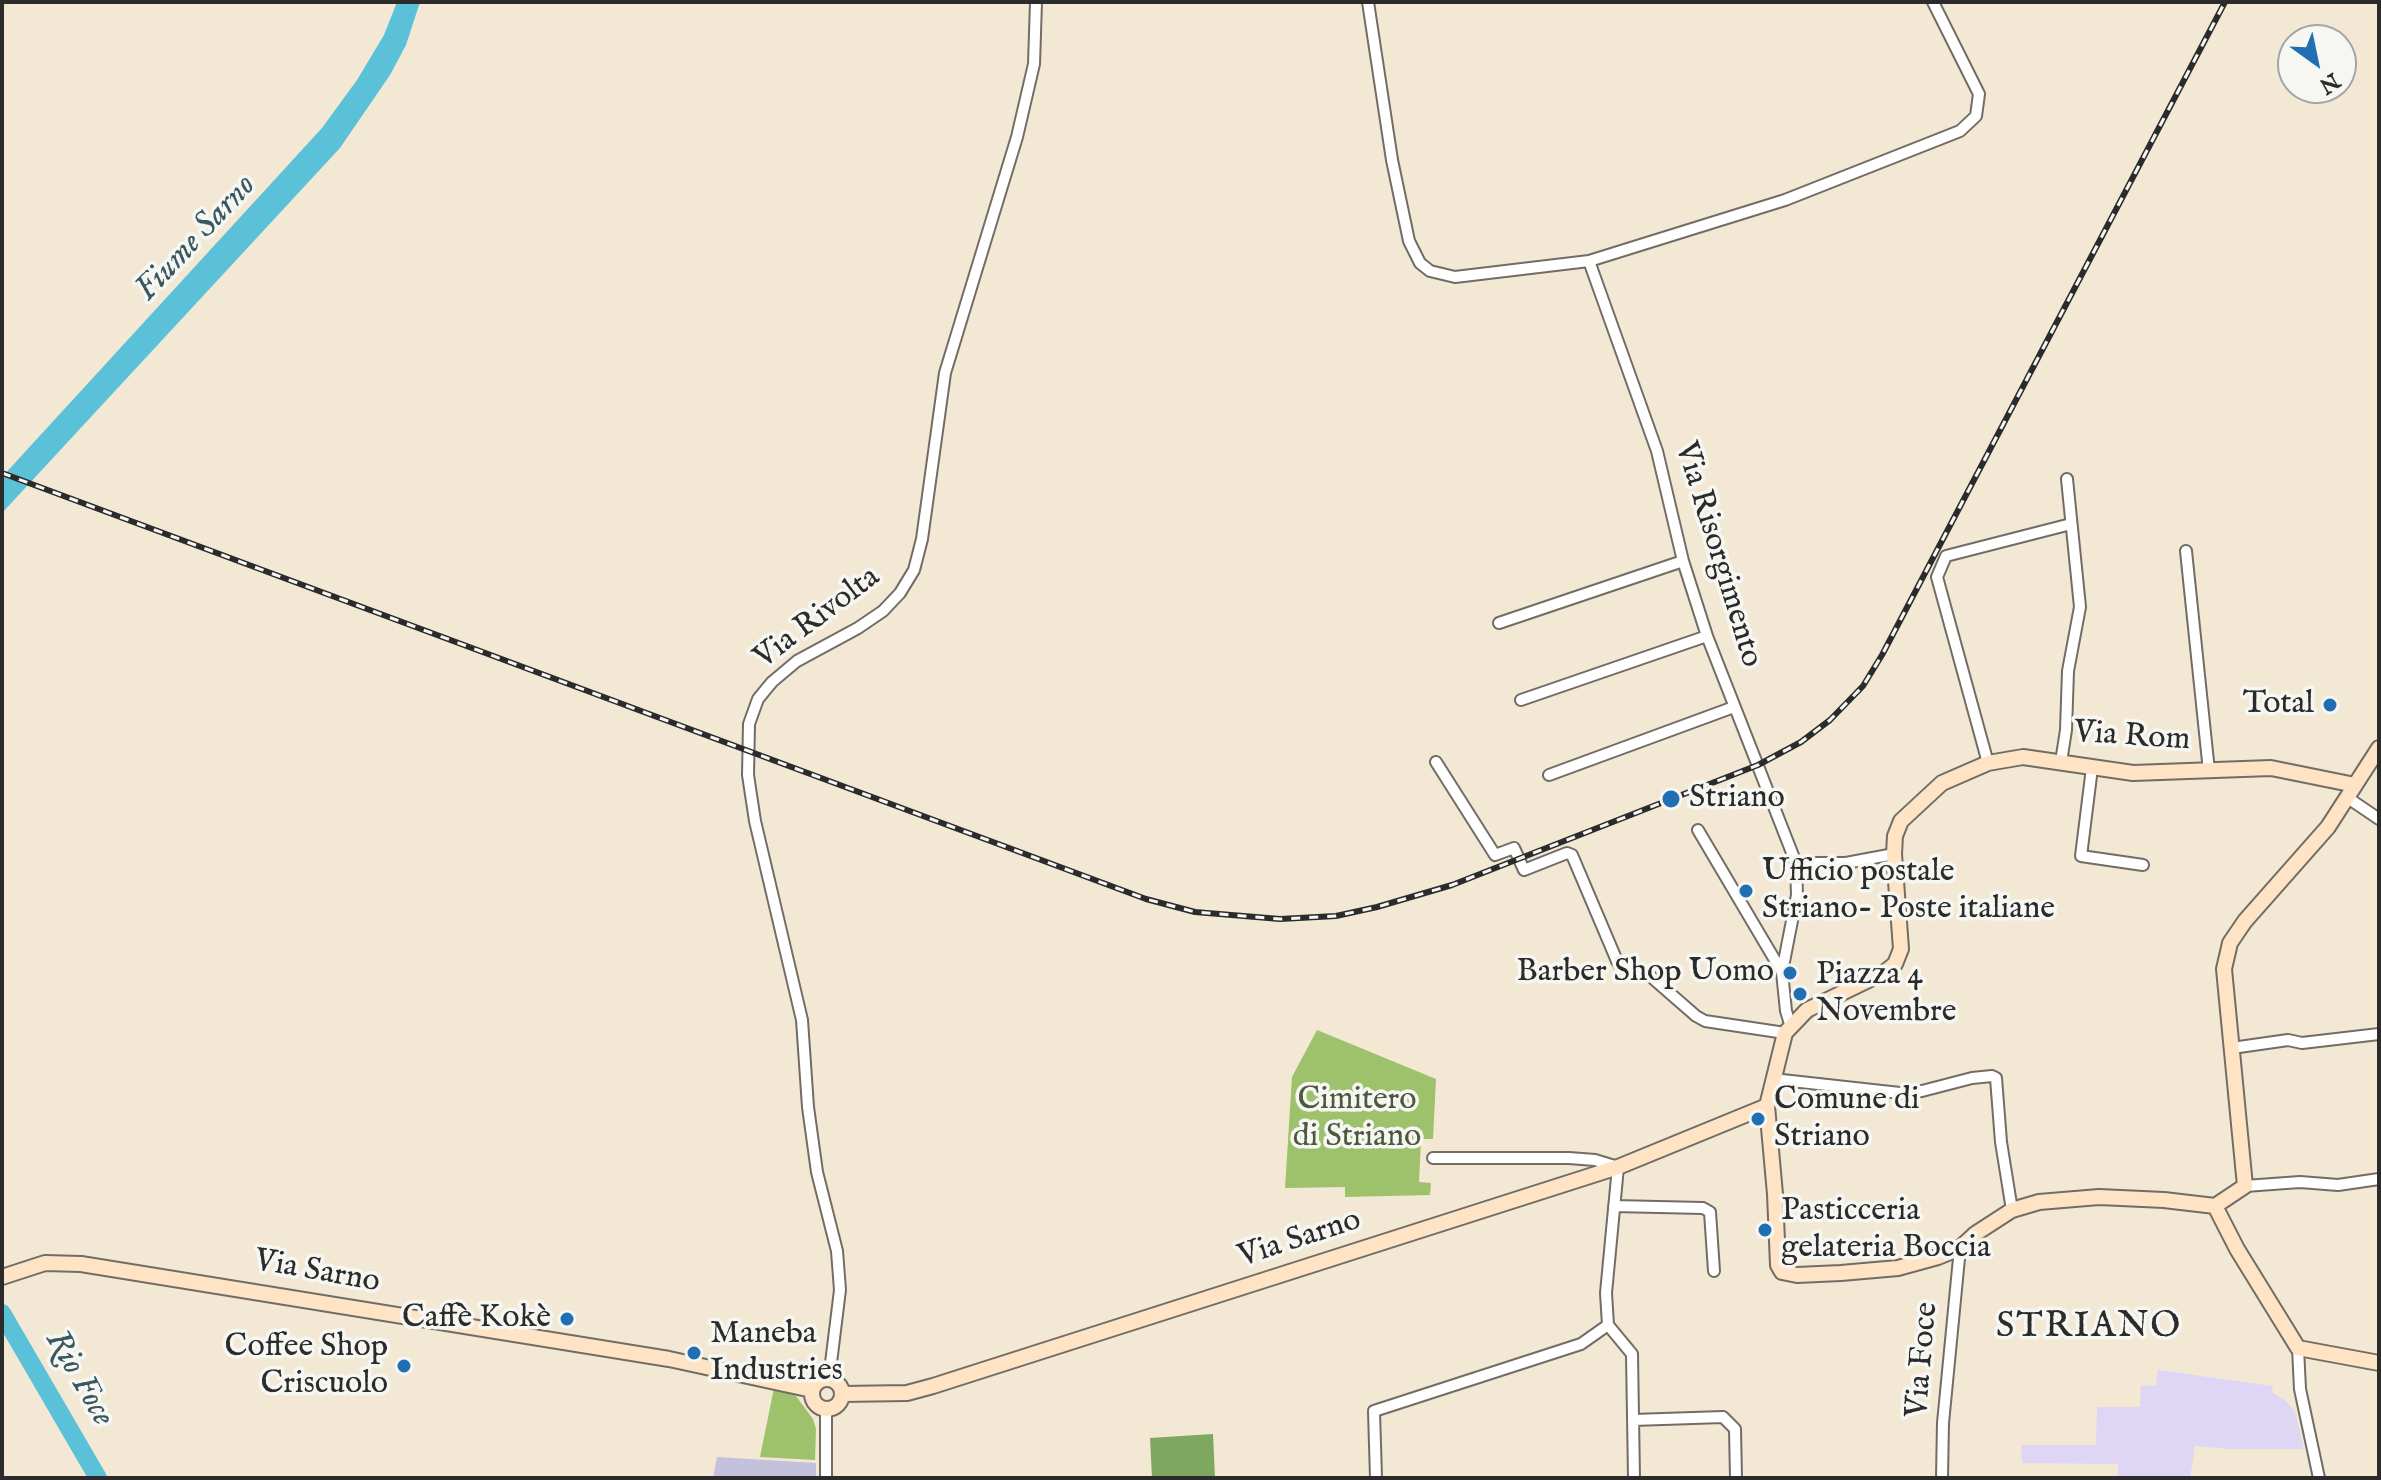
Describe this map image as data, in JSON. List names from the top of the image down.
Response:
{
  "streets": {
    "main road": ["Via Risorgimento", "Via Rom", "Via Sarno"],
    "street": ["Via Rivolta", "Via Foce"]
  },
  "crossings": [
    ["Via Risorgimento", "Via Sarno"],
    ["Via Risorgimento", "Via Foce"],
    ["Via Rivolta", "Via Sarno"]
  ],
  "districts": ["STRIANO"],
  "water": ["Fiume Sarno", "Rio Foce"],
  "parks": ["Cimitero di Striano"],
  "places": [
    "Total",
    "Striano",
    "Ufficio postale Striano- Poste italiane",
    "Barber Shop Uomo",
    "Piazza 4 Novembre",
    "Comune di Striano",
    "Pasticceria gelateria Boccia",
    "Caffè Kokè",
    "Maneba Industries",
    "Coffee Shop Criscuolo"
  ],
  "north": "bottom right"
}
